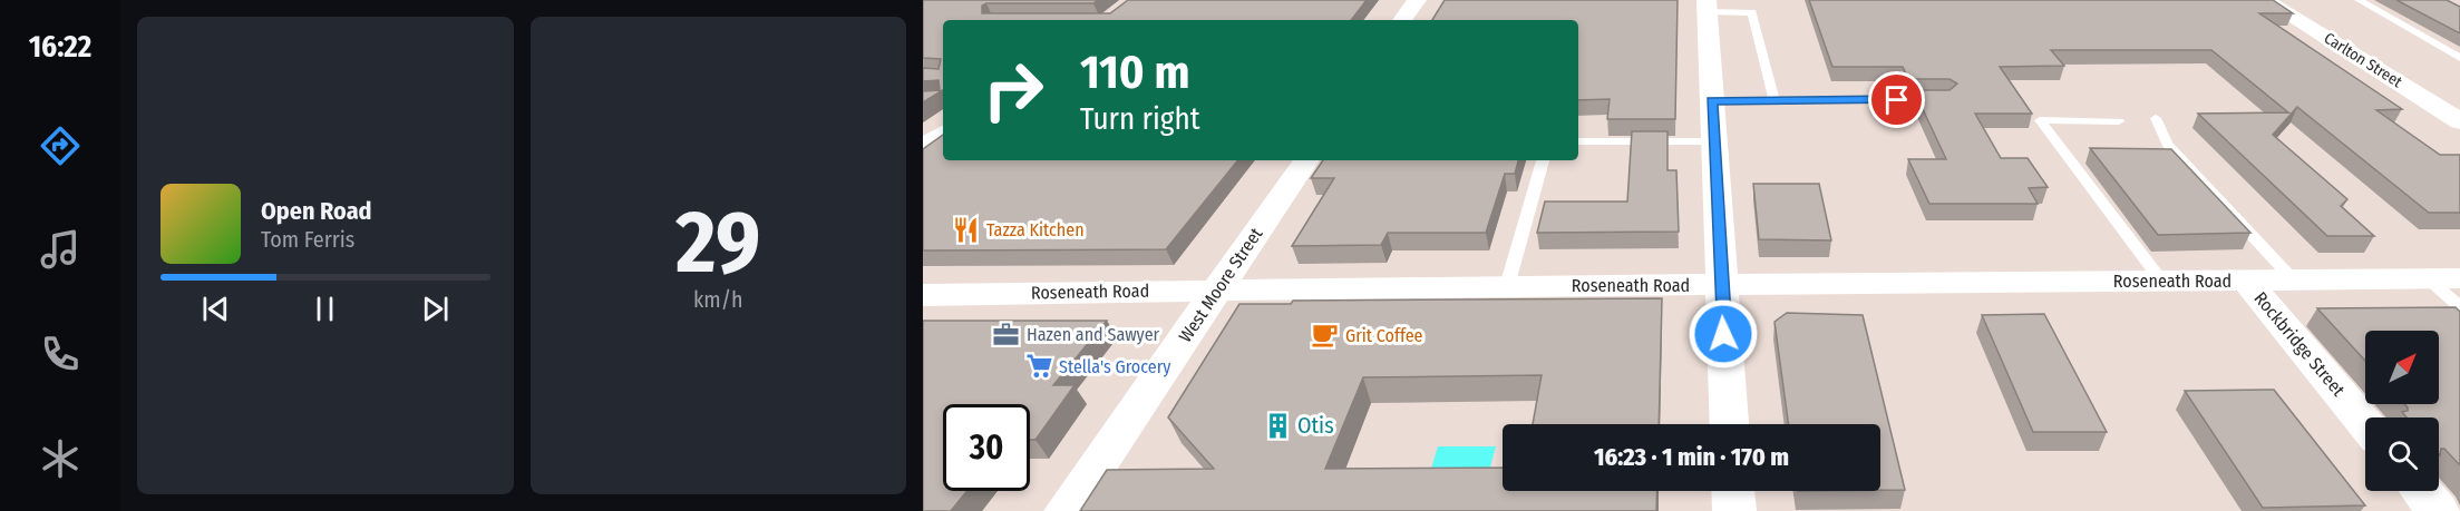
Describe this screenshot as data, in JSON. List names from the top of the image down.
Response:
{
  "streets": {
    "street": [
      "Carlton Street",
      "Roseneath Road",
      "West Moore Street",
      "Rockbridge Street"
    ]
  },
  "crossings": [
    ["Roseneath Road", "West Moore Street"],
    ["Roseneath Road", "Rockbridge Street"]
  ],
  "places": {
    "restaurant": ["Tazza Kitchen"],
    "office": ["Hazen and Sawyer"],
    "cafe": ["Grit Coffee"],
    "supermarket": ["Stella's Grocery"],
    "building": ["Otis"]
  },
  "north": "top right",
  "page": {
    "tabs": "16:22",
    "tile": ["29", "km/h"],
    "turn": ["110 m", "Turn right"],
    "song": ["Open Road", "Tom Ferris"],
    "limit": "30",
    "trip": "16:23 · 1 min · 170 m"
  }
}
